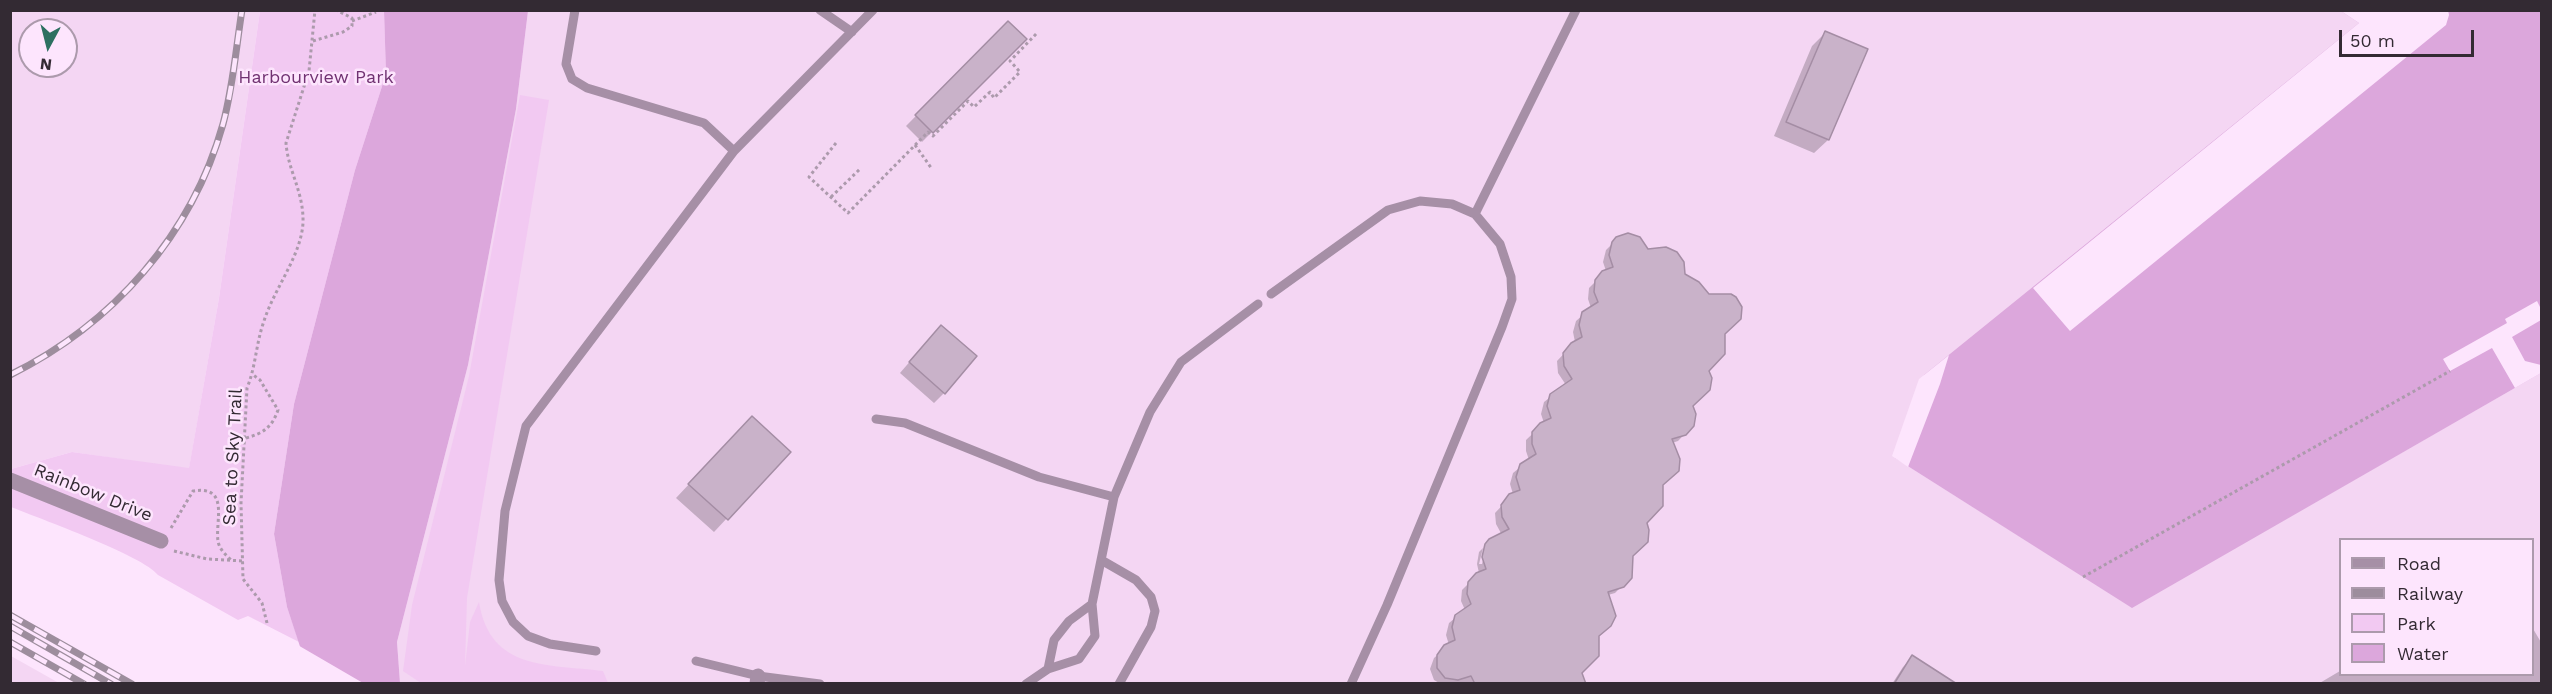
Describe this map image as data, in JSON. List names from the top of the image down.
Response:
{
  "streets": {
    "street": ["Rainbow Drive"],
    "path": ["Sea to Sky Trail"]
  },
  "crossings": [
    ["Sea to Sky Trail", "Rainbow Drive"]
  ],
  "parks": ["Harbourview Park"],
  "legend": [
    "Road",
    "Railway",
    "Park",
    "Water"
  ],
  "scale_bar": "50 m",
  "north": "bottom"
}
